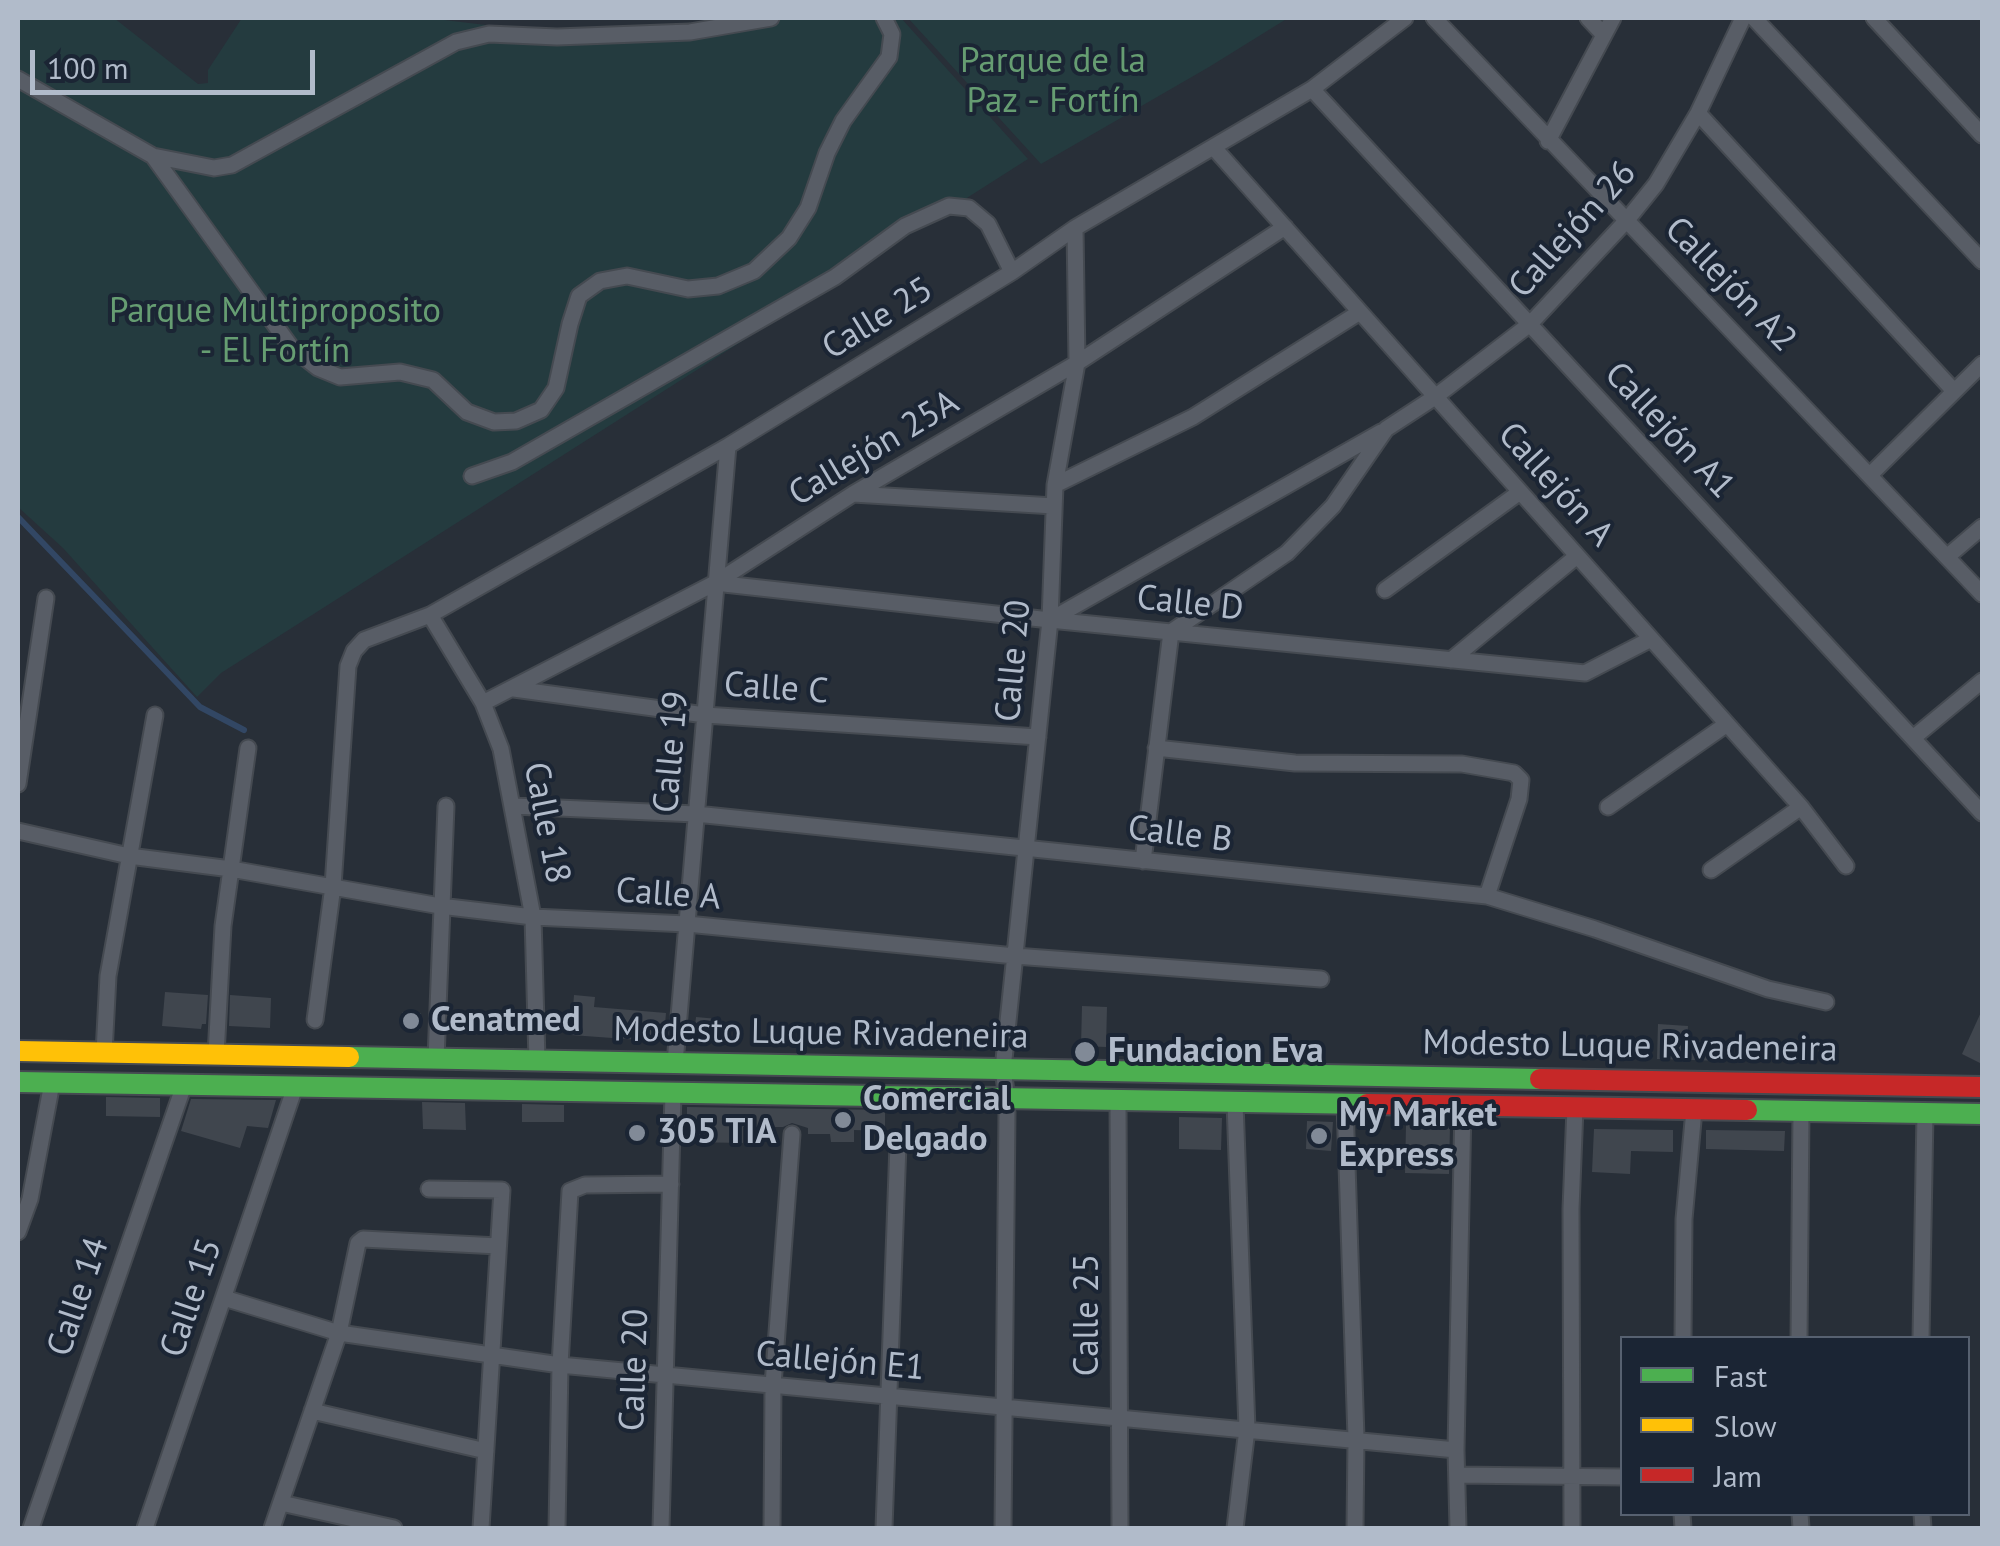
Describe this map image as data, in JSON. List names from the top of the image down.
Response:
{
  "streets": {
    "street": [
      "Callejón 26",
      "Callejón A2",
      "Calle 25",
      "Callejón A1",
      "Callejón 25A",
      "Callejón A",
      "Calle D",
      "Calle 20",
      "Calle C",
      "Calle 19",
      "Calle 18",
      "Calle B",
      "Calle A",
      "Modesto Luque Rivadeneira",
      "Calle 14",
      "Calle 15",
      "Callejón E1"
    ]
  },
  "crossings": [
    ["Callejón 26", "Callejón A2"],
    ["Callejón 26", "Callejón A1"],
    ["Callejón 26", "Callejón A"],
    ["Callejón 26", "Calle D"],
    ["Callejón 26", "Calle 20"],
    ["Calle 25", "Callejón A1"],
    ["Calle 25", "Callejón A"],
    ["Calle 25", "Calle 20"],
    ["Calle 25", "Calle 19"],
    ["Calle 25", "Calle 18"],
    ["Calle 25", "Calle A"],
    ["Calle 25", "Modesto Luque Rivadeneira"],
    ["Calle 25", "Callejón E1"],
    ["Callejón 25A", "Callejón A"],
    ["Callejón 25A", "Calle D"],
    ["Callejón 25A", "Calle 20"],
    ["Callejón 25A", "Calle C"],
    ["Callejón 25A", "Calle 19"],
    ["Callejón 25A", "Calle 18"],
    ["Callejón A", "Calle D"],
    ["Calle D", "Calle 20"],
    ["Calle D", "Calle 19"],
    ["Calle 20", "Calle C"],
    ["Calle 20", "Calle B"],
    ["Calle 20", "Calle A"],
    ["Calle 20", "Modesto Luque Rivadeneira"],
    ["Calle 20", "Callejón E1"],
    ["Calle C", "Calle 19"],
    ["Calle 19", "Calle B"],
    ["Calle 19", "Calle A"],
    ["Calle 19", "Modesto Luque Rivadeneira"],
    ["Calle 18", "Calle B"],
    ["Calle 18", "Calle A"],
    ["Calle 18", "Modesto Luque Rivadeneira"],
    ["Modesto Luque Rivadeneira", "Calle 14"],
    ["Modesto Luque Rivadeneira", "Calle 15"],
    ["Calle 15", "Callejón E1"]
  ],
  "parks": ["Parque de la Paz - Fortín", "Parque Multiproposito - El Fortín"],
  "places": [
    "Cenatmed",
    "Fundacion Eva",
    "Comercial Delgado",
    "305 TIA",
    "My Market Express"
  ],
  "legend": ["Fast", "Slow", "Jam"],
  "scale_bar": "100 m"
}
